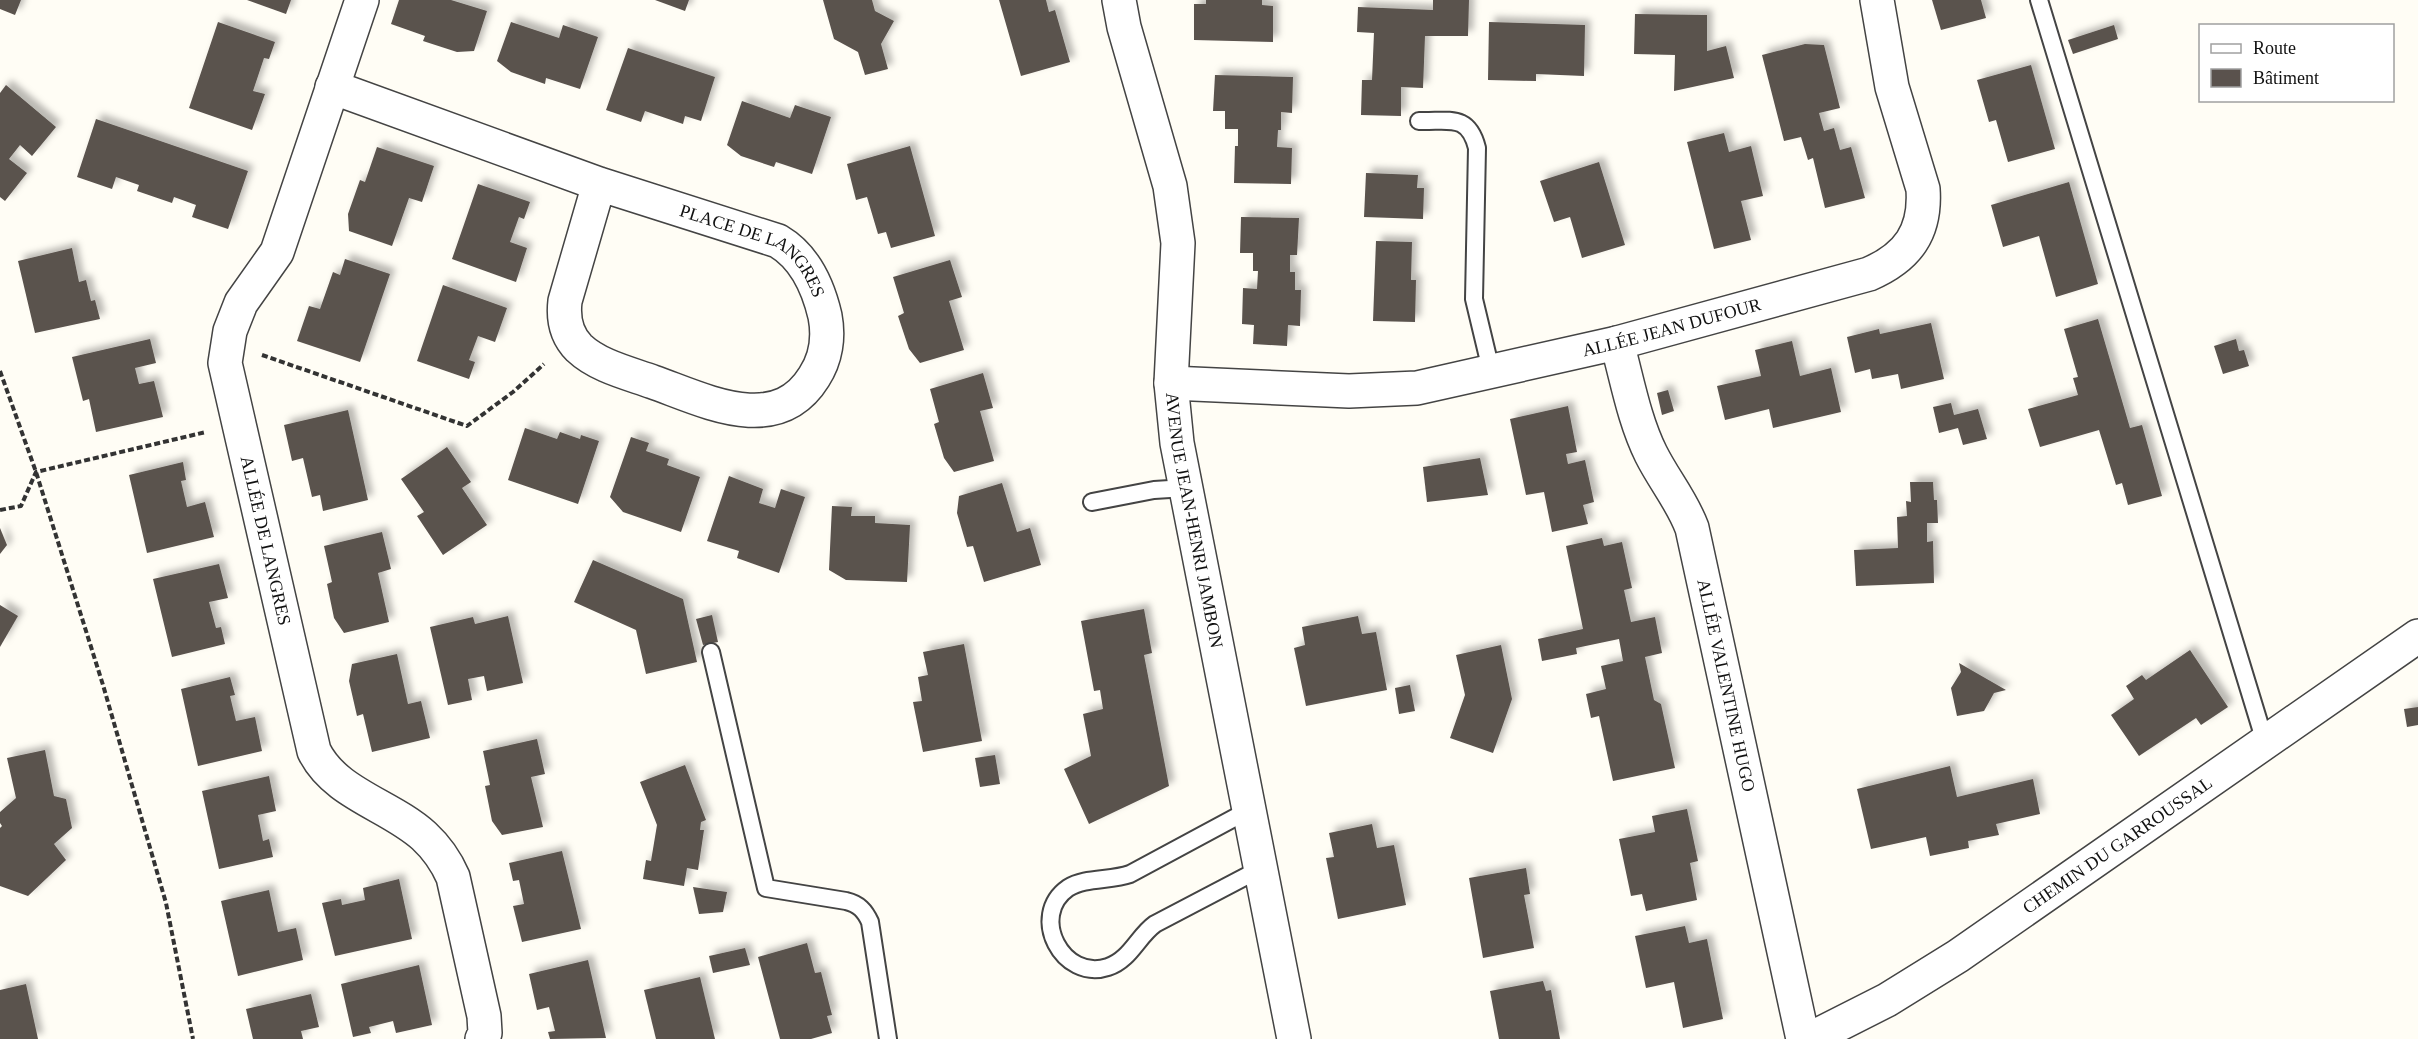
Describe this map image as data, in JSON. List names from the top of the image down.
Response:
{
  "streets": {
    "street": [
      "PLACE DE LANGRES",
      "ALLÉE JEAN DUFOUR",
      "AVENUE JEAN-HENRI JAMBON",
      "ALLÉE DE LANGRES",
      "ALLÉE VALENTINE HUGO",
      "CHEMIN DU GARROUSSAL"
    ]
  },
  "crossings": [
    ["PLACE DE LANGRES", "ALLÉE DE LANGRES"],
    ["ALLÉE JEAN DUFOUR", "AVENUE JEAN-HENRI JAMBON"],
    ["ALLÉE JEAN DUFOUR", "ALLÉE VALENTINE HUGO"]
  ],
  "legend": ["Route", "Bâtiment"]
}
